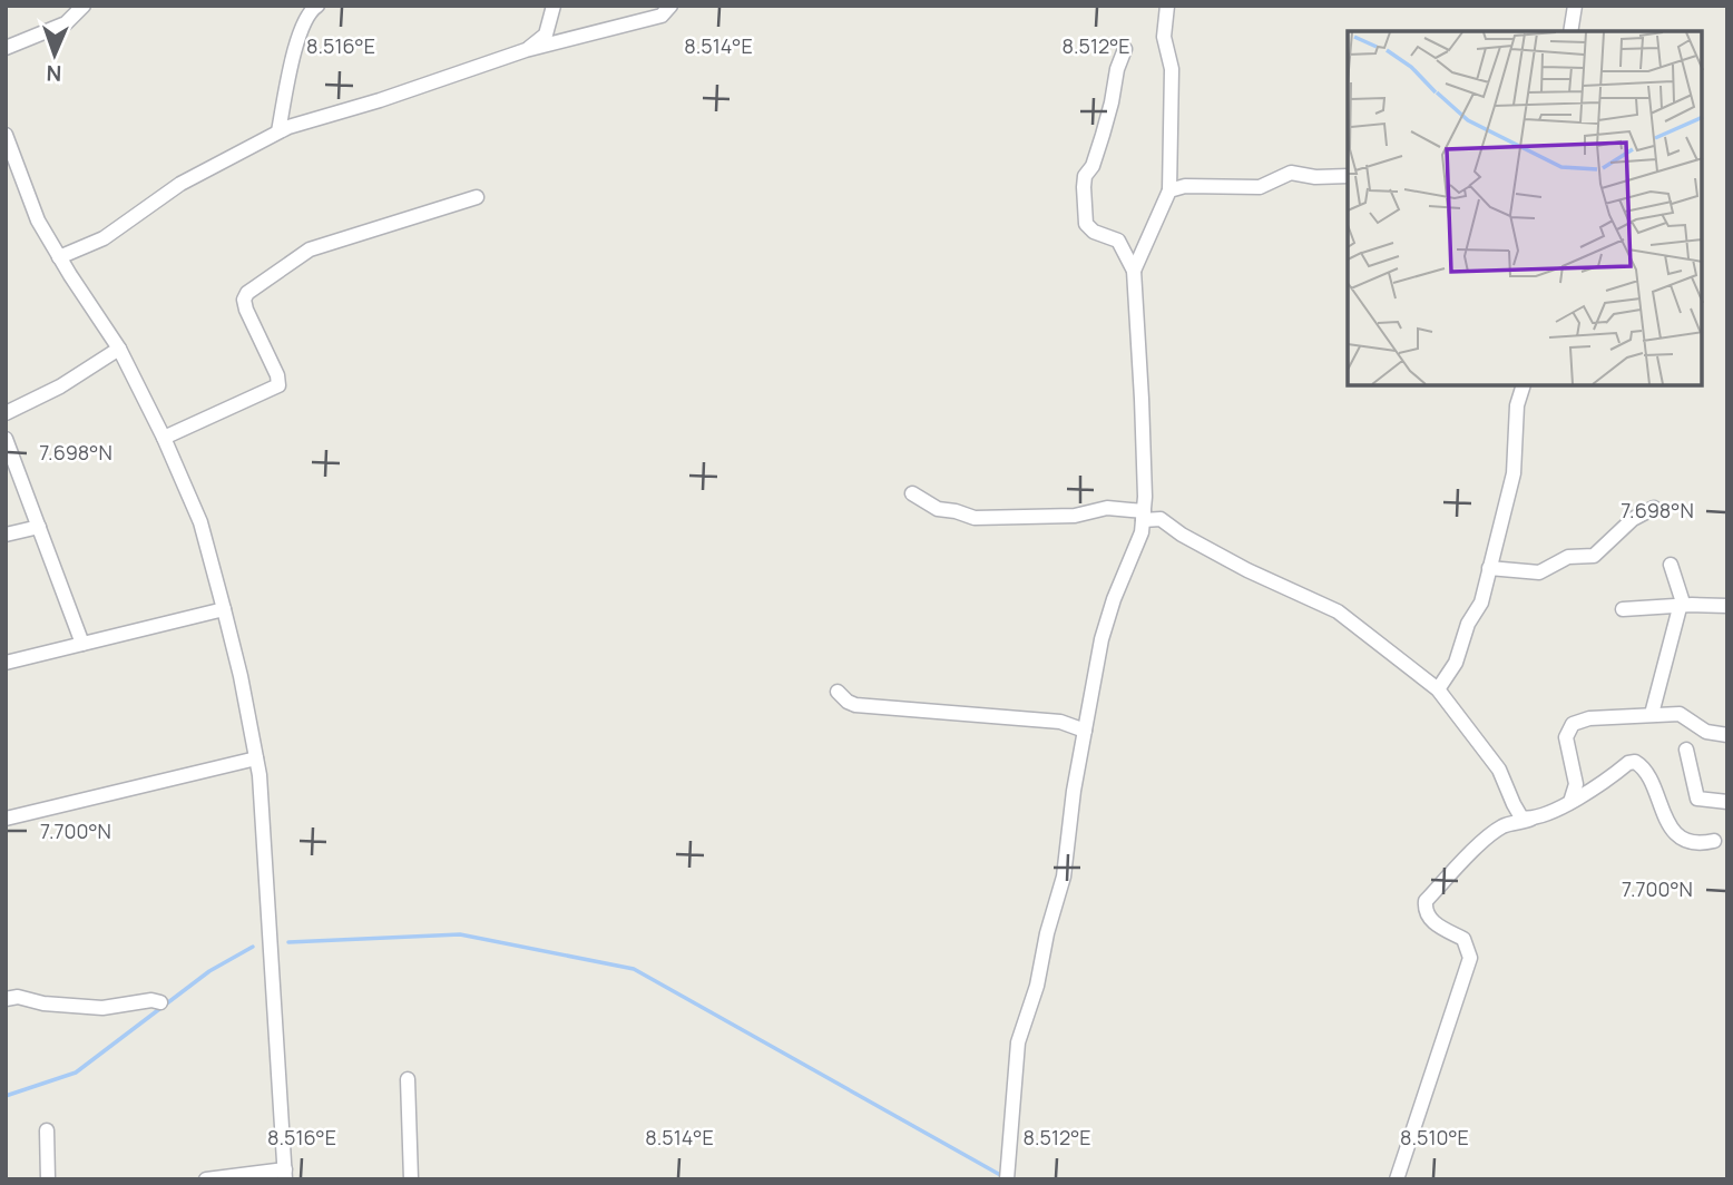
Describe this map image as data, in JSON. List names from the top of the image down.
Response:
{
  "north": "bottom",
  "coordinates": [
    "8.516°E",
    "8.514°E",
    "8.512°E",
    "7.698°N",
    "7.700°N",
    "8.510°E"
  ]
}
